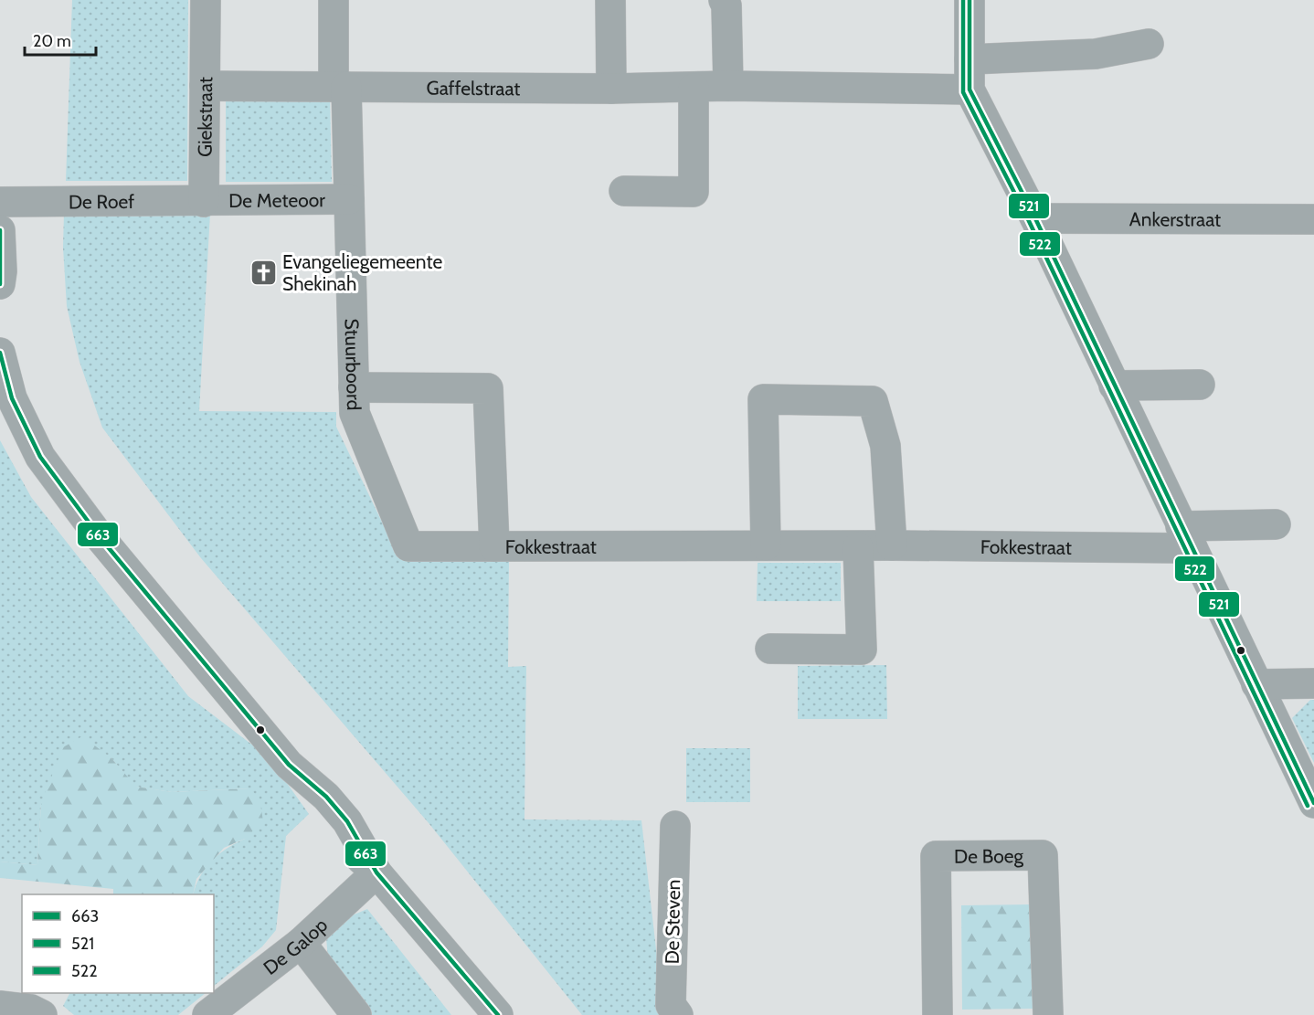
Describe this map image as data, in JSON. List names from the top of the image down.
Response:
{
  "streets": {
    "street": [
      "Gaffelstraat",
      "Giekstraat",
      "De Roef",
      "De Meteoor",
      "Ankerstraat",
      "Stuurboord",
      "Fokkestraat",
      "De Boeg",
      "De Steven",
      "De Galop"
    ]
  },
  "crossings": [
    ["Gaffelstraat", "Giekstraat"],
    ["Gaffelstraat", "Stuurboord"],
    ["Giekstraat", "De Roef"],
    ["Giekstraat", "De Meteoor"],
    ["De Roef", "De Meteoor"],
    ["De Meteoor", "Stuurboord"],
    ["Stuurboord", "Fokkestraat"]
  ],
  "places": {
    "church": ["Evangeliegemeente Shekinah"]
  },
  "lines": ["transit line 521", "transit line 522", "transit line 663"],
  "legend": ["663", "521", "522"],
  "scale_bar": "20 m"
}
